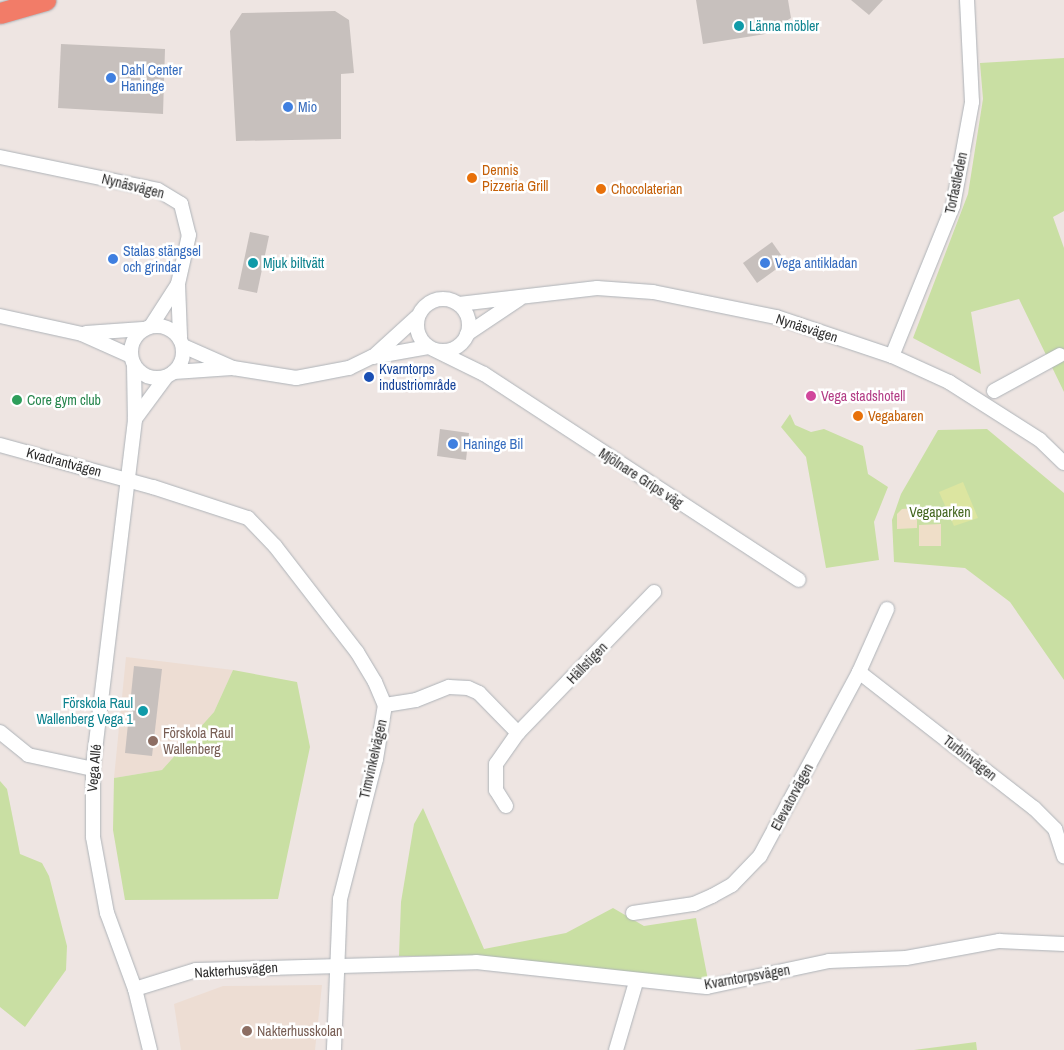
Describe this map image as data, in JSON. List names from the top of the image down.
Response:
{
  "streets": {
    "street": [
      "Torfastleden",
      "Nynäsvägen",
      "Kvadrantvägen",
      "Mjölnare Grips väg",
      "Hällstigen",
      "Turbinvägen",
      "Timvinkelvägen",
      "Vega Allé",
      "Elevatorvägen",
      "Nakterhusvägen",
      "Kvarntorpsvägen"
    ]
  },
  "crossings": [
    ["Torfastleden", "Nynäsvägen"],
    ["Nynäsvägen", "Mjölnare Grips väg"],
    ["Nynäsvägen", "Vega Allé"],
    ["Kvadrantvägen", "Timvinkelvägen"],
    ["Kvadrantvägen", "Vega Allé"],
    ["Turbinvägen", "Elevatorvägen"],
    ["Timvinkelvägen", "Vega Allé"],
    ["Timvinkelvägen", "Nakterhusvägen"],
    ["Timvinkelvägen", "Kvarntorpsvägen"],
    ["Vega Allé", "Nakterhusvägen"],
    ["Nakterhusvägen", "Kvarntorpsvägen"]
  ],
  "parks": ["Vegaparken"],
  "places": [
    "Länna möbler",
    "Dahl Center Haninge",
    "Mio",
    "Dennis Pizzeria Grill",
    "Chocolaterian",
    "Stalas stängsel och grindar",
    "Mjuk biltvätt",
    "Vega antikladan",
    "Kvarntorps industriområde",
    "Vega stadshotell",
    "Core gym club",
    "Vegabaren",
    "Haninge Bil",
    "Förskola Raul Wallenberg Vega 1",
    "Förskola Raul Wallenberg",
    "Nakterhusskolan"
  ]
}
